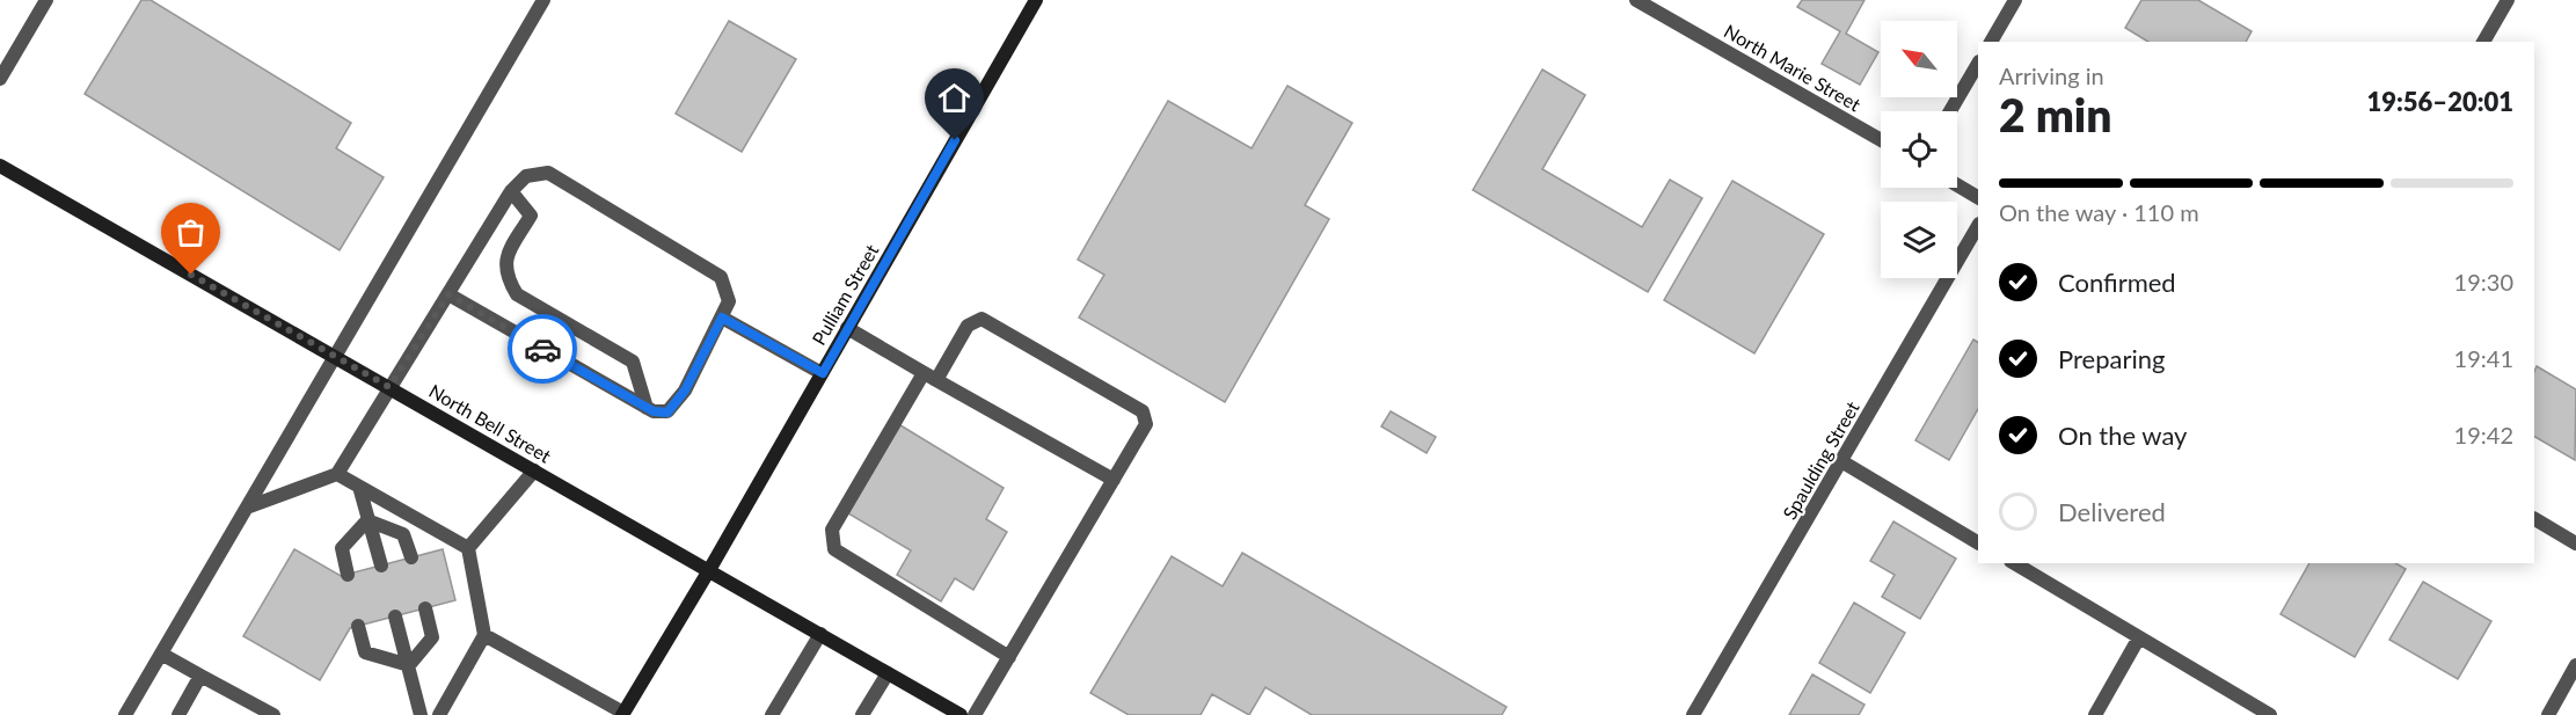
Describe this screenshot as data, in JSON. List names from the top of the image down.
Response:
{
  "streets": {
    "main road": ["Pulliam Street", "North Bell Street"],
    "street": ["North Marie Street", "Spaulding Street"]
  },
  "crossings": [
    ["Pulliam Street", "North Bell Street"]
  ],
  "north": "top left",
  "page": {
    "heading": ["2 min", "Arriving in", "19:56–20:01"],
    "bar": "On the way · 110 m",
    "list": [
      ["Confirmed", "19:30"],
      ["Preparing", "19:41"],
      ["On the way", "19:42"],
      "Delivered"
    ]
  }
}
